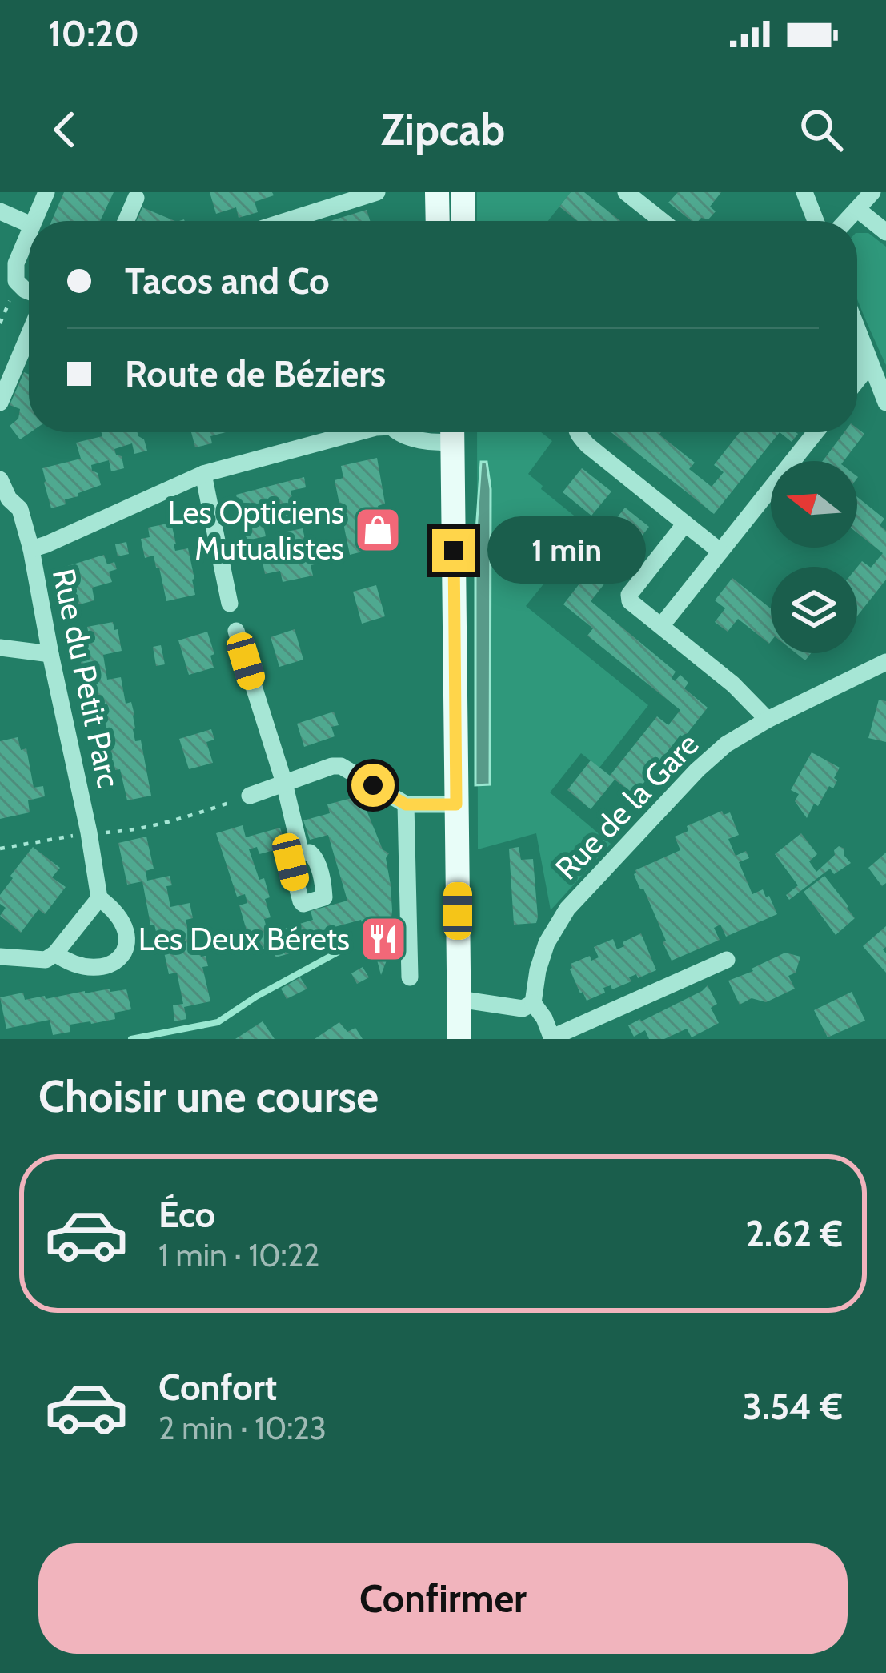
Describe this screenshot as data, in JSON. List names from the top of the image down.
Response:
{
  "streets": {
    "street": ["Rue du Petit Parc", "Rue de la Gare"]
  },
  "places": {
    "shop": ["Les Opticiens Mutualistes"],
    "restaurant": ["Les Deux Bérets"]
  },
  "north": "left",
  "page": {
    "status": "10:20",
    "header": "Zipcab",
    "banner": ["Tacos and Co", "Route de Béziers"],
    "bubble": "1 min",
    "heading": "Choisir une course",
    "list": [
      {
        "name": "Éco",
        "note": "1 min · 10:22",
        "value": "2.62 €"
      },
      {
        "name": "Confort",
        "note": "2 min · 10:23",
        "value": "3.54 €"
      }
    ],
    "buttons": "Confirmer"
  }
}
